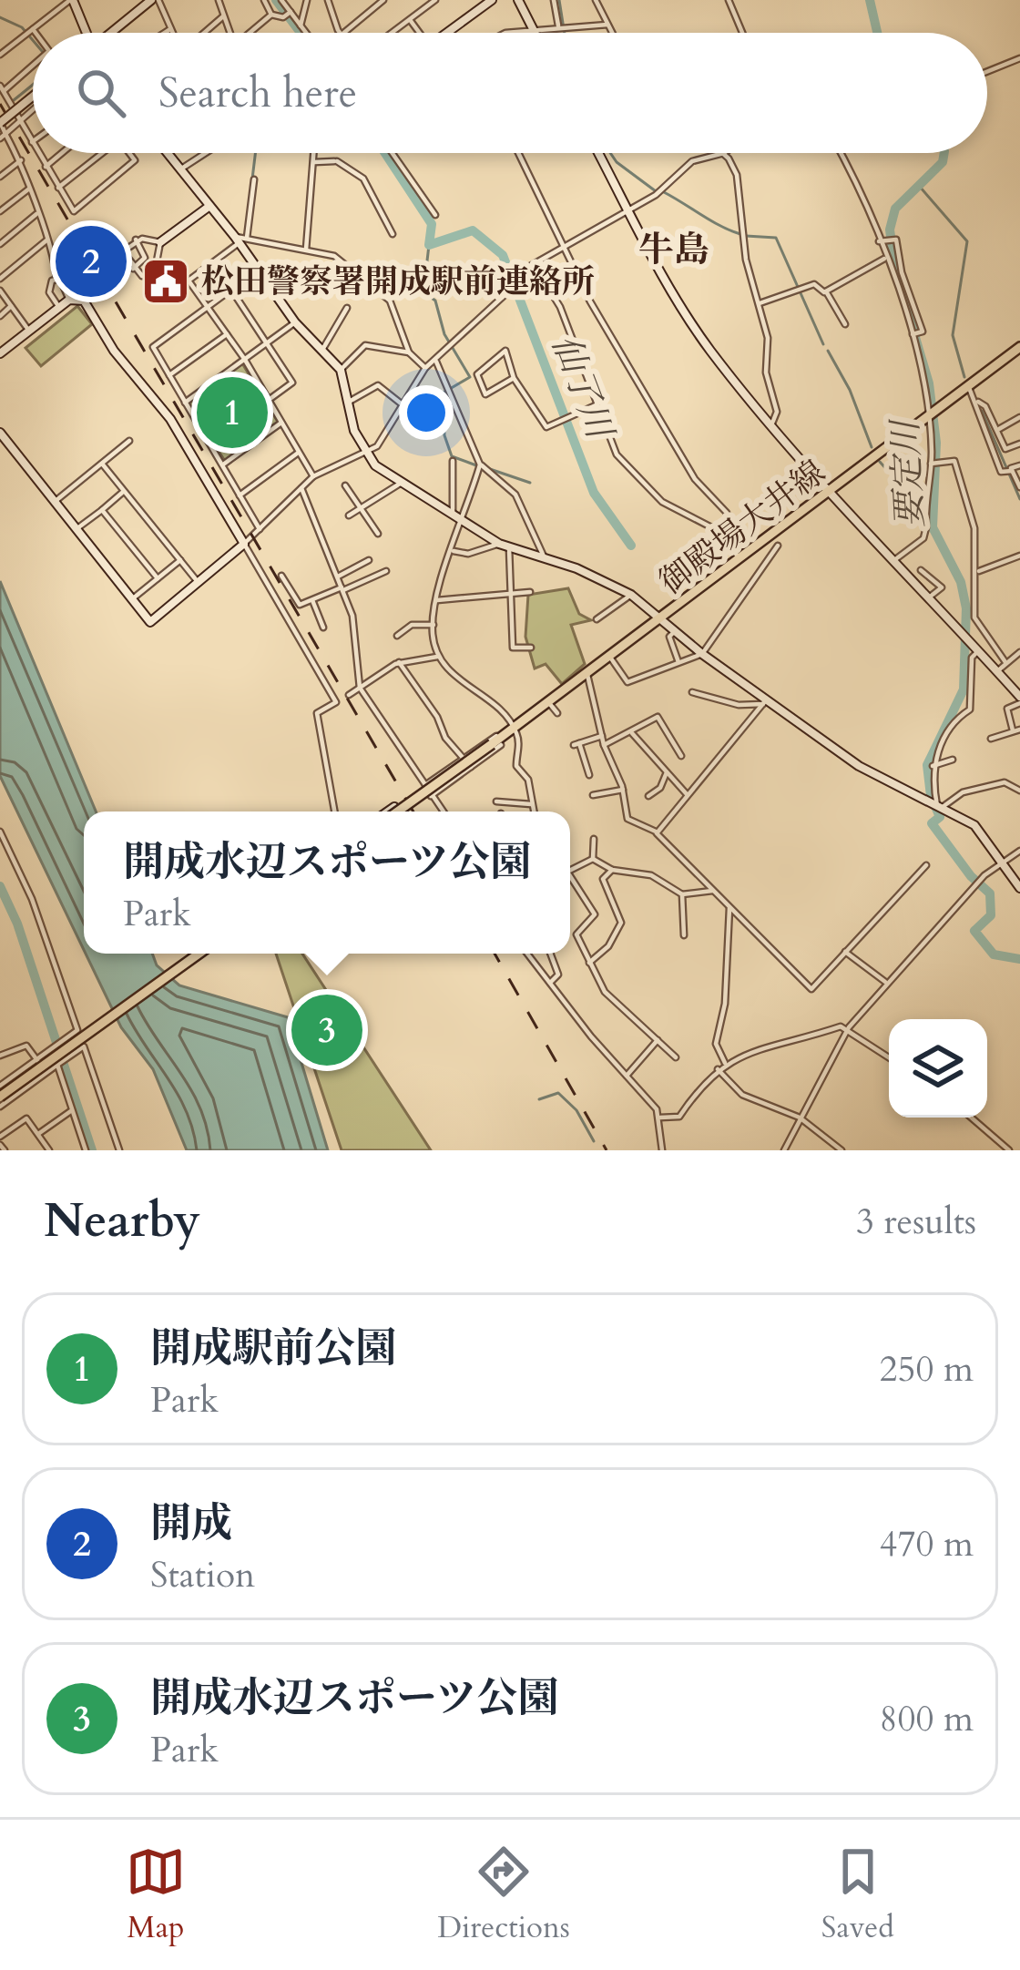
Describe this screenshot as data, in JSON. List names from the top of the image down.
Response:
{
  "streets": {
    "main road": ["御殿場大井線"]
  },
  "districts": ["牛島"],
  "water": ["仙了川", "要定川"],
  "places": {
    "public building": ["松田警察署開成駅前連絡所"]
  },
  "page": {
    "search": "Search here",
    "pins": ["2", "1", "3"],
    "popup": ["開成水辺スポーツ公園", "Park"],
    "heading": ["Nearby", "3 results"],
    "list": [
      {
        "mark": "1",
        "name": "開成駅前公園",
        "note": "Park",
        "value": "250 m"
      },
      {
        "mark": "2",
        "name": "開成",
        "note": "Station",
        "value": "470 m"
      },
      {
        "mark": "3",
        "name": "開成水辺スポーツ公園",
        "note": "Park",
        "value": "800 m"
      }
    ],
    "nav": ["Map", "Directions", "Saved"]
  }
}
